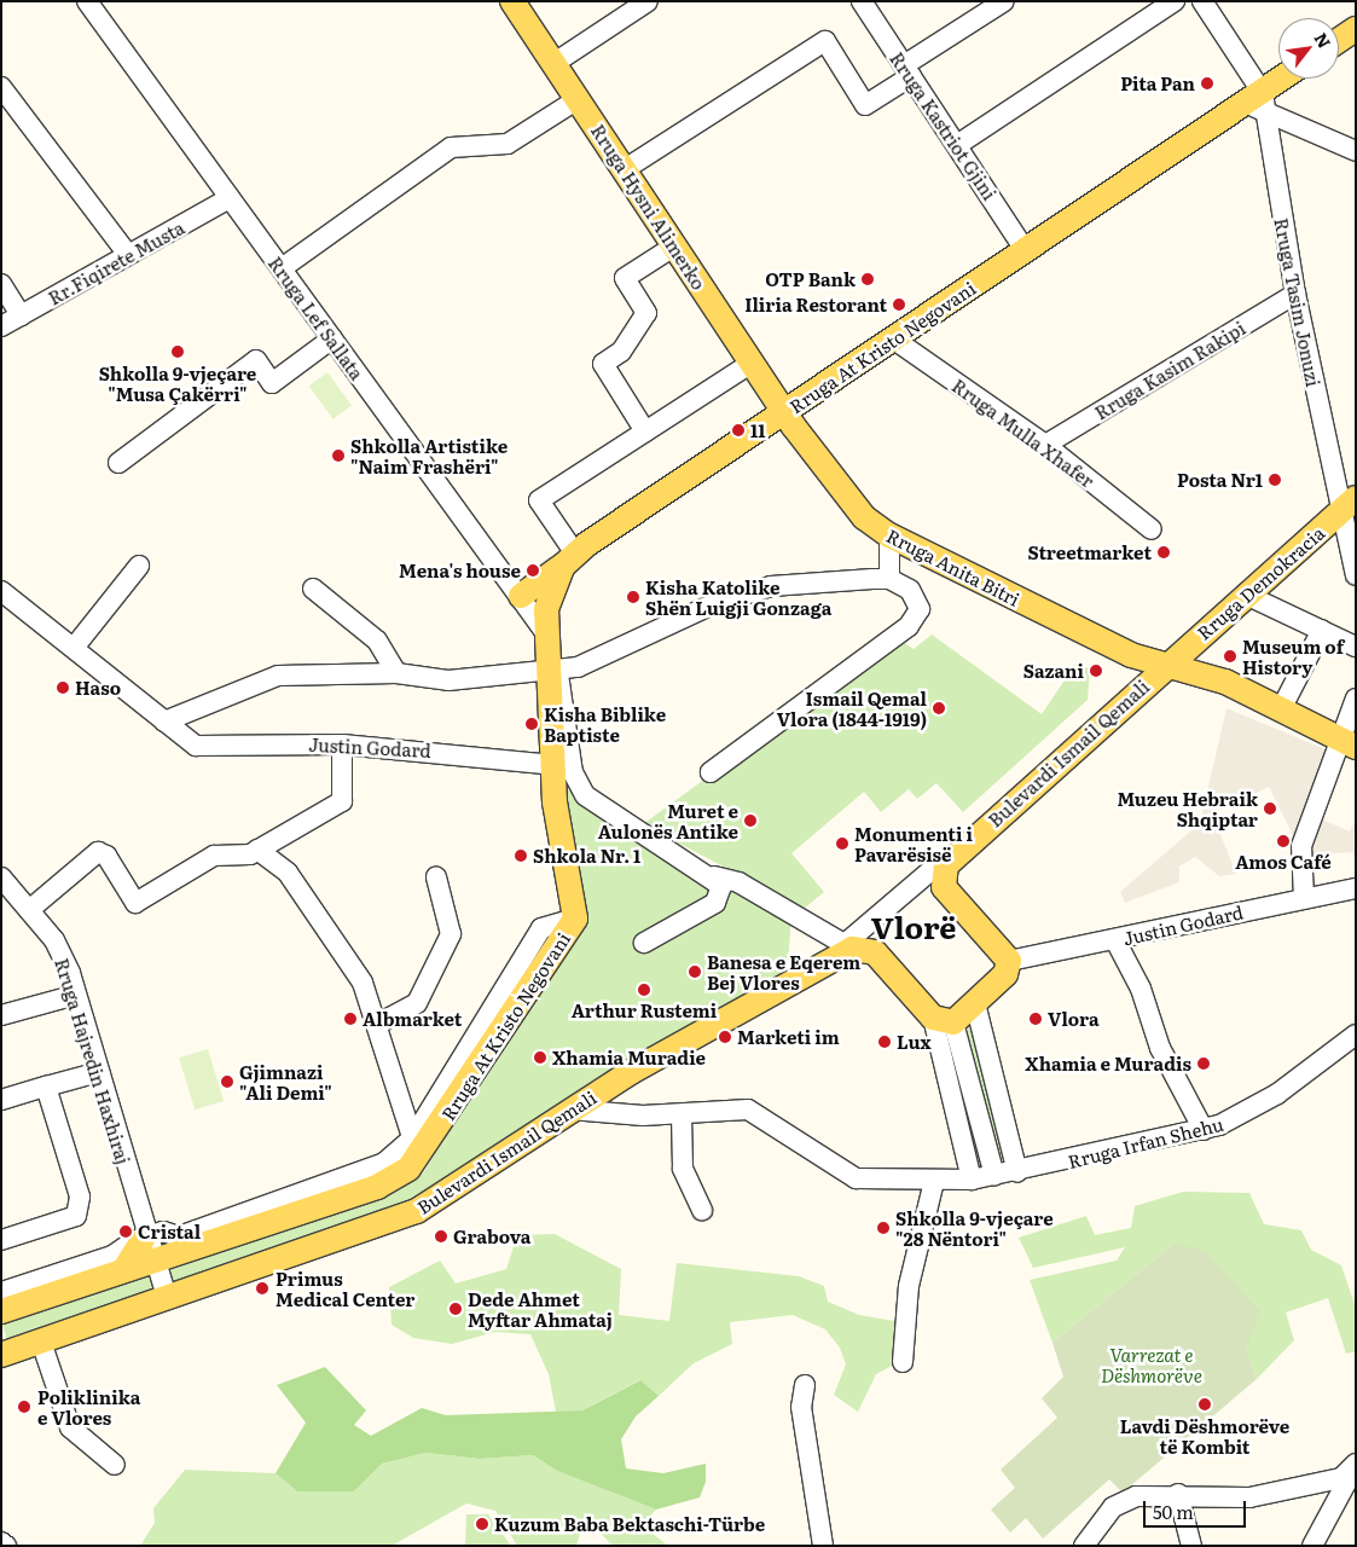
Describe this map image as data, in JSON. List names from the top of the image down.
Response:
{
  "streets": {
    "main road": [
      "Rruga Hysni Alimerko",
      "Rruga At Kristo Negovani",
      "Rruga Anita Bitri",
      "Rruga Demokracia",
      "Bulevardi Ismail Qemali"
    ],
    "street": [
      "Rruga Kastriot Gjini",
      "Rr.Fiqirete Musta",
      "Rruga Tasim Jonuzi",
      "Rruga Lef Sallata",
      "Rruga Kasim Rakipi",
      "Rruga Mulla Xhafer",
      "Justin Godard",
      "Rruga Hajredin Haxhiraj",
      "Rruga Irfan Shehu"
    ]
  },
  "crossings": [
    ["Rruga Kastriot Gjini", "Rruga At Kristo Negovani"],
    ["Rruga Hysni Alimerko", "Rruga At Kristo Negovani"],
    ["Rruga Hysni Alimerko", "Rruga Anita Bitri"],
    ["Rr.Fiqirete Musta", "Rruga Lef Sallata"],
    ["Rruga Tasim Jonuzi", "Rruga At Kristo Negovani"],
    ["Rruga Tasim Jonuzi", "Rruga Kasim Rakipi"],
    ["Rruga Tasim Jonuzi", "Rruga Demokracia"],
    ["Rruga Lef Sallata", "Rruga At Kristo Negovani"],
    ["Rruga At Kristo Negovani", "Rruga Mulla Xhafer"],
    ["Rruga At Kristo Negovani", "Rruga Anita Bitri"],
    ["Rruga At Kristo Negovani", "Justin Godard"],
    ["Rruga At Kristo Negovani", "Rruga Hajredin Haxhiraj"],
    ["Rruga Kasim Rakipi", "Rruga Mulla Xhafer"],
    ["Rruga Anita Bitri", "Rruga Demokracia"],
    ["Rruga Anita Bitri", "Bulevardi Ismail Qemali"],
    ["Rruga Demokracia", "Bulevardi Ismail Qemali"],
    ["Bulevardi Ismail Qemali", "Rruga Hajredin Haxhiraj"],
    ["Bulevardi Ismail Qemali", "Rruga Irfan Shehu"]
  ],
  "districts": ["Vlorë"],
  "parks": ["Varrezat e Dëshmorëve"],
  "places": [
    "Pita Pan",
    "OTP Bank",
    "Iliria Restorant",
    "Shkolla 9-vjeçare \"Musa Çakërri\"",
    "11",
    "Shkolla Artistike \"Naim Frashëri\"",
    "Posta Nr1",
    "Streetmarket",
    "Mena's house",
    "Kisha Katolike Shën Luigji Gonzaga",
    "Museum of History",
    "Sazani",
    "Haso",
    "Ismail Qemal Vlora (1844-1919)",
    "Kisha Biblike Baptiste",
    "Muzeu Hebraik Shqiptar",
    "Muret e Aulonës Antike",
    "Amos Café",
    "Monumenti i Pavarësisë",
    "Shkola Nr. 1",
    "Banesa e Eqerem Bej Vlores",
    "Arthur Rustemi",
    "Albmarket",
    "Vlora",
    "Marketi im",
    "Lux",
    "Xhamia Muradie",
    "Xhamia e Muradis",
    "Gjimnazi \"Ali Demi\"",
    "Shkolla 9-vjeçare \"28 Nëntori\"",
    "Cristal",
    "Grabova",
    "Primus Medical Center",
    "Dede Ahmet Myftar Ahmataj",
    "Lavdi Dëshmorëve të Kombit",
    "Poliklinika e Vlores",
    "Kuzum Baba Bektaschi-Türbe"
  ],
  "scale_bar": "50 m",
  "north": "top right"
}
